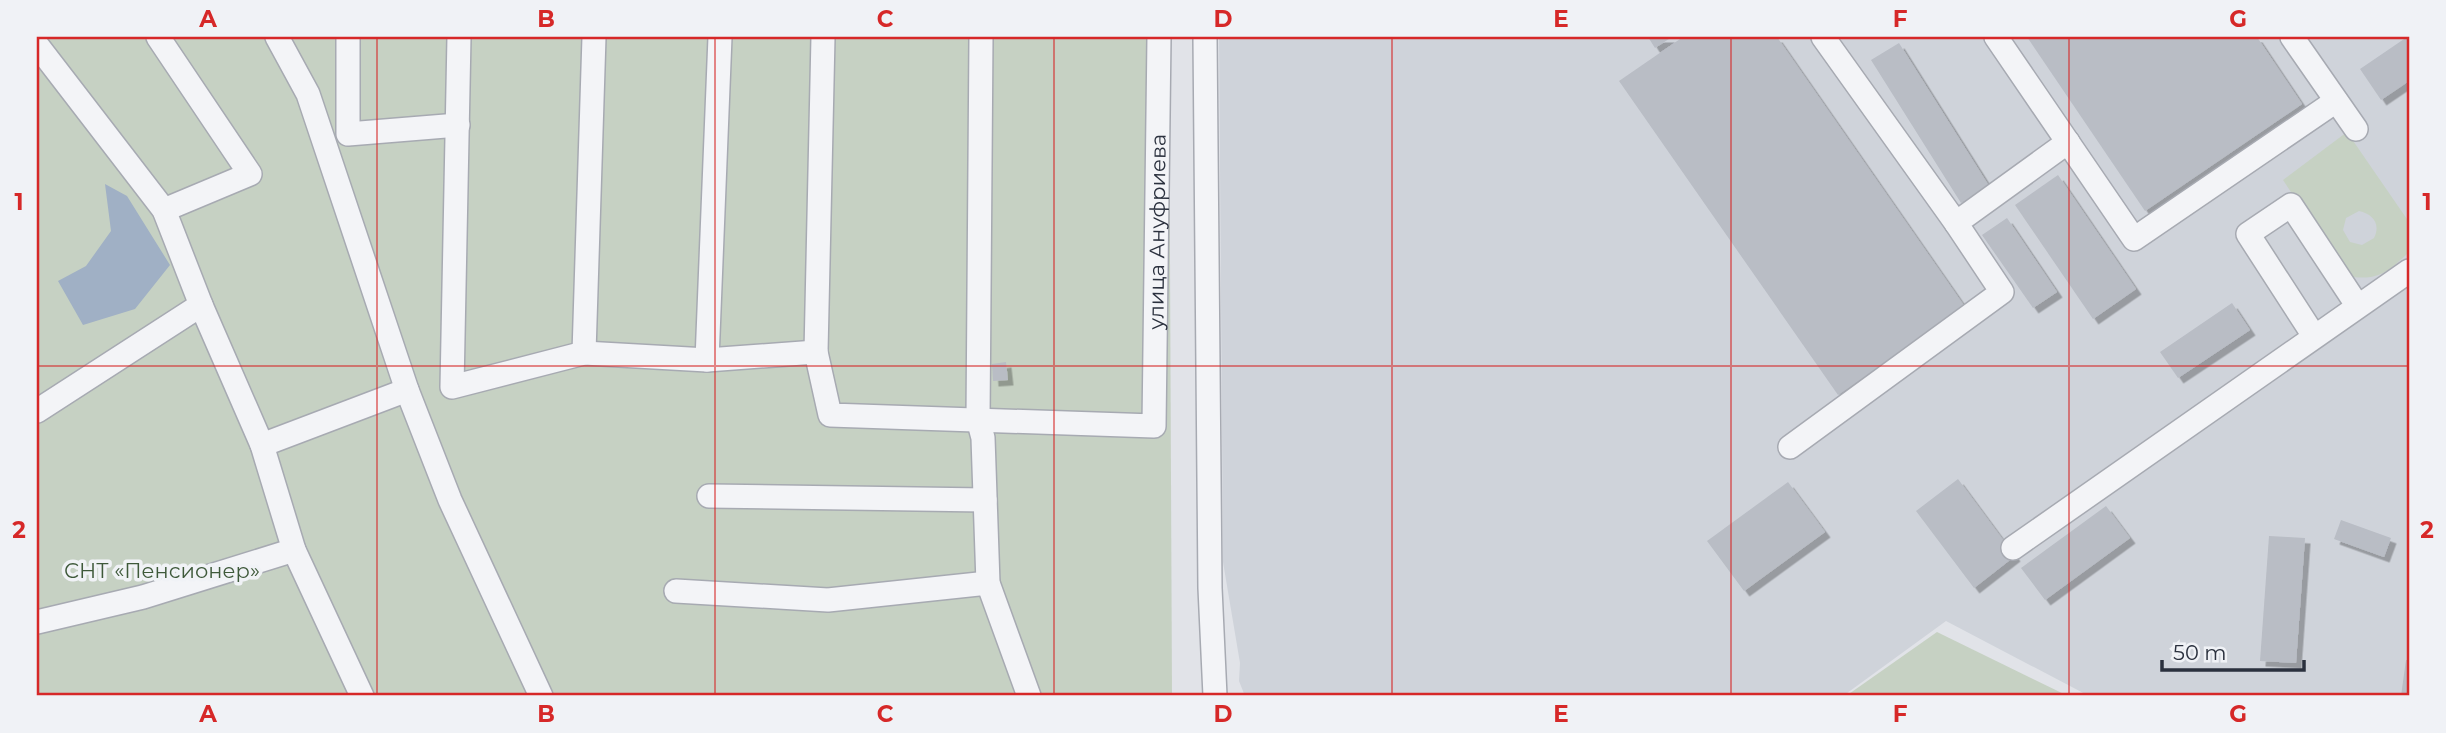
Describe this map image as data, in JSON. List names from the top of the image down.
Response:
{
  "streets": {
    "street": ["улица Ануфриева"]
  },
  "parks": ["СНТ «Пенсионер»"],
  "scale_bar": "50 m",
  "grid": {
    "columns": [
      "A",
      "B",
      "C",
      "D",
      "E",
      "F",
      "G"
    ],
    "rows": ["1", "2"]
  }
}
